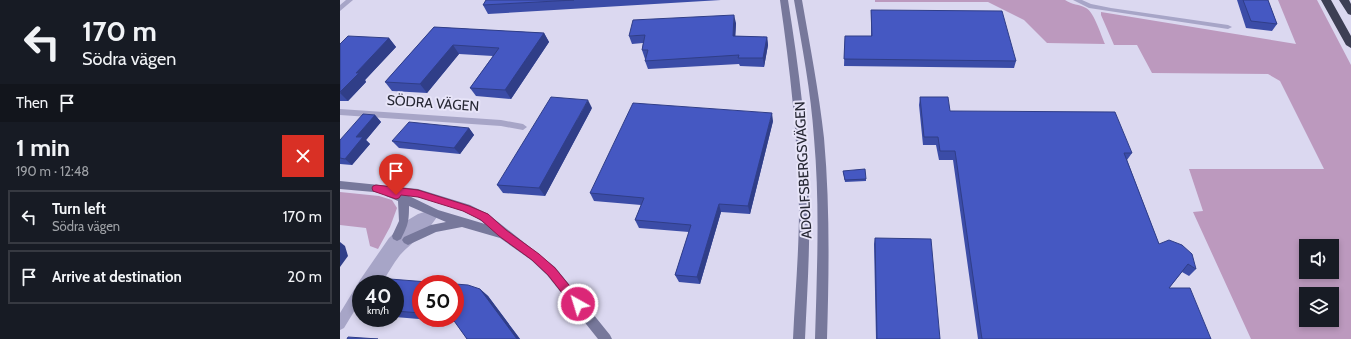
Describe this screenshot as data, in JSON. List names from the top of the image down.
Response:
{
  "streets": {
    "main road": ["ADOLFSBERGSVÄGEN"],
    "street": ["SÖDRA VÄGEN"]
  },
  "page": {
    "turn": ["170 m", "Södra vägen"],
    "then": "Then",
    "heading": ["1 min", "190 m · 12:48"],
    "list": [
      {
        "name": "Turn left",
        "note": "Södra vägen",
        "value": "170 m"
      },
      {
        "name": "Arrive at destination",
        "value": "20 m"
      }
    ],
    "speed": "40 km/h",
    "limit": "50"
  }
}
